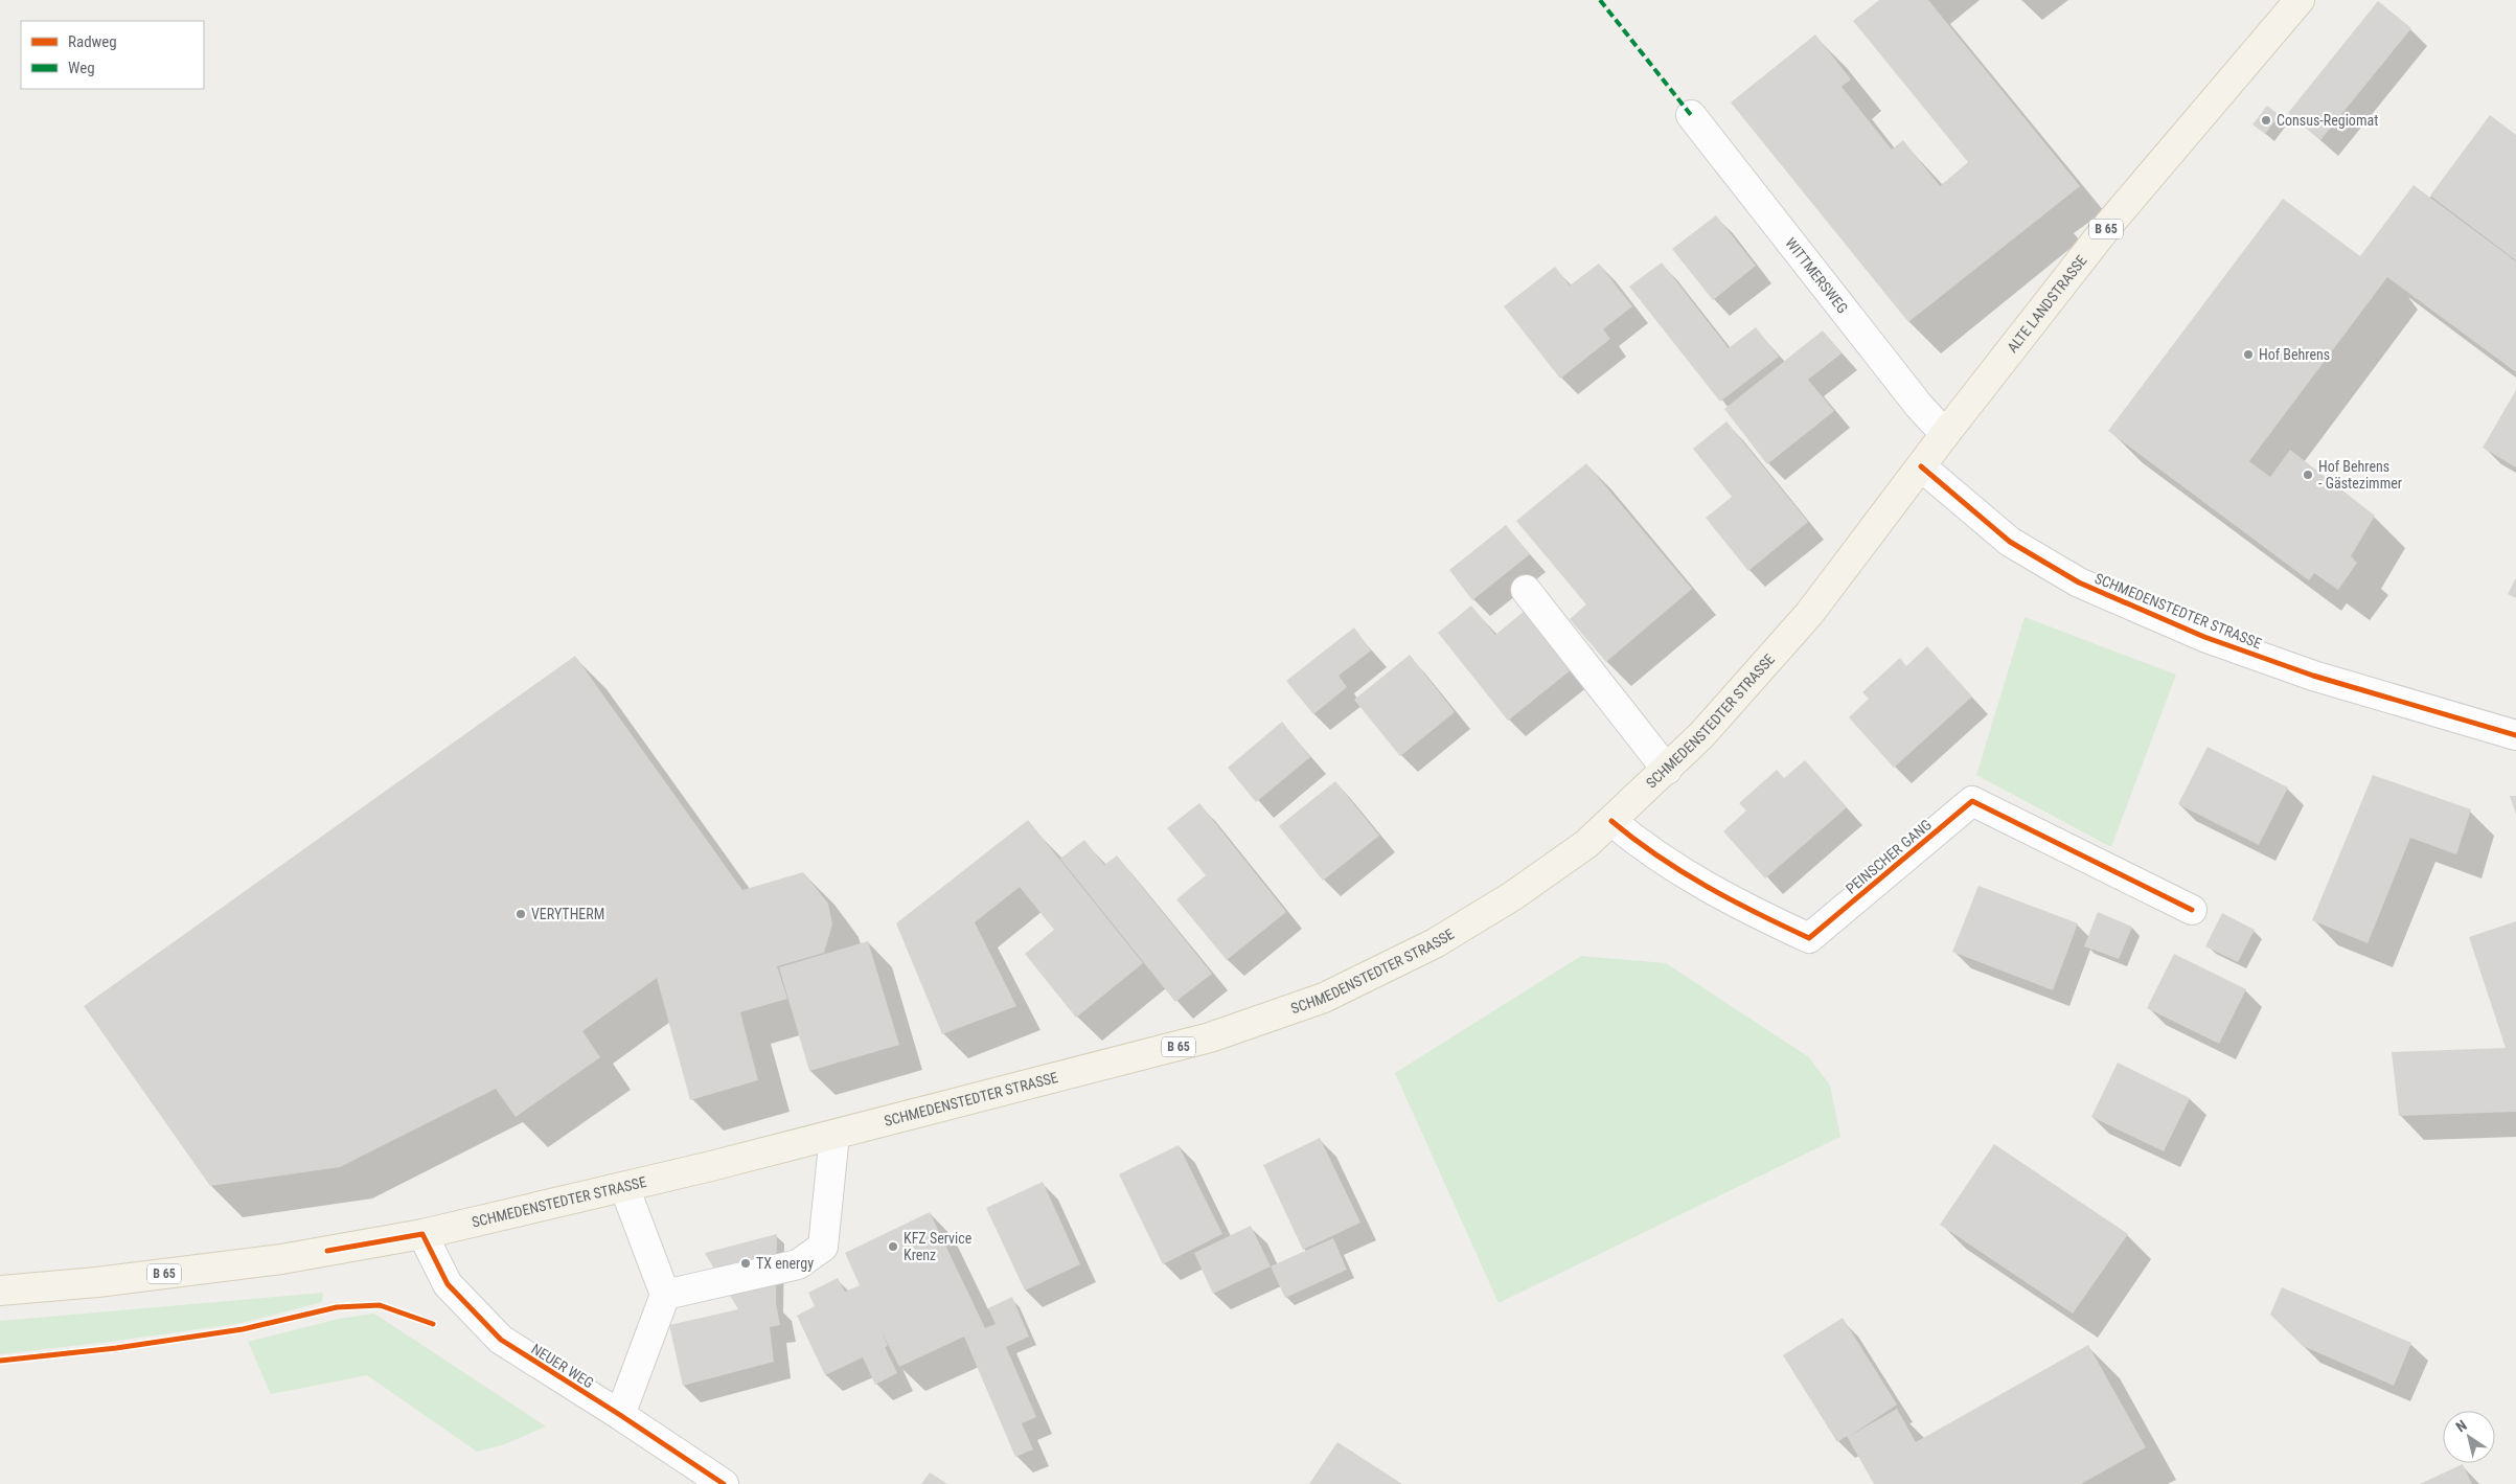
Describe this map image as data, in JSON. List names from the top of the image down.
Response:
{
  "streets": {
    "main road": ["B 65", "ALTE LANDSTRASSE", "SCHMEDENSTEDTER STRASSE"],
    "street": ["WITTMERSWEG", "PEINSCHER GANG", "NEUER WEG"]
  },
  "crossings": [
    ["WITTMERSWEG", "ALTE LANDSTRASSE"],
    ["ALTE LANDSTRASSE", "SCHMEDENSTEDTER STRASSE"],
    ["SCHMEDENSTEDTER STRASSE", "PEINSCHER GANG"],
    ["SCHMEDENSTEDTER STRASSE", "NEUER WEG"]
  ],
  "places": [
    "Consus-Regiomat",
    "Hof Behrens",
    "Hof Behrens - Gästezimmer",
    "VERYTHERM",
    "KFZ Service Krenz",
    "TX energy"
  ],
  "legend": ["Radweg", "Weg"],
  "north": "top left"
}
